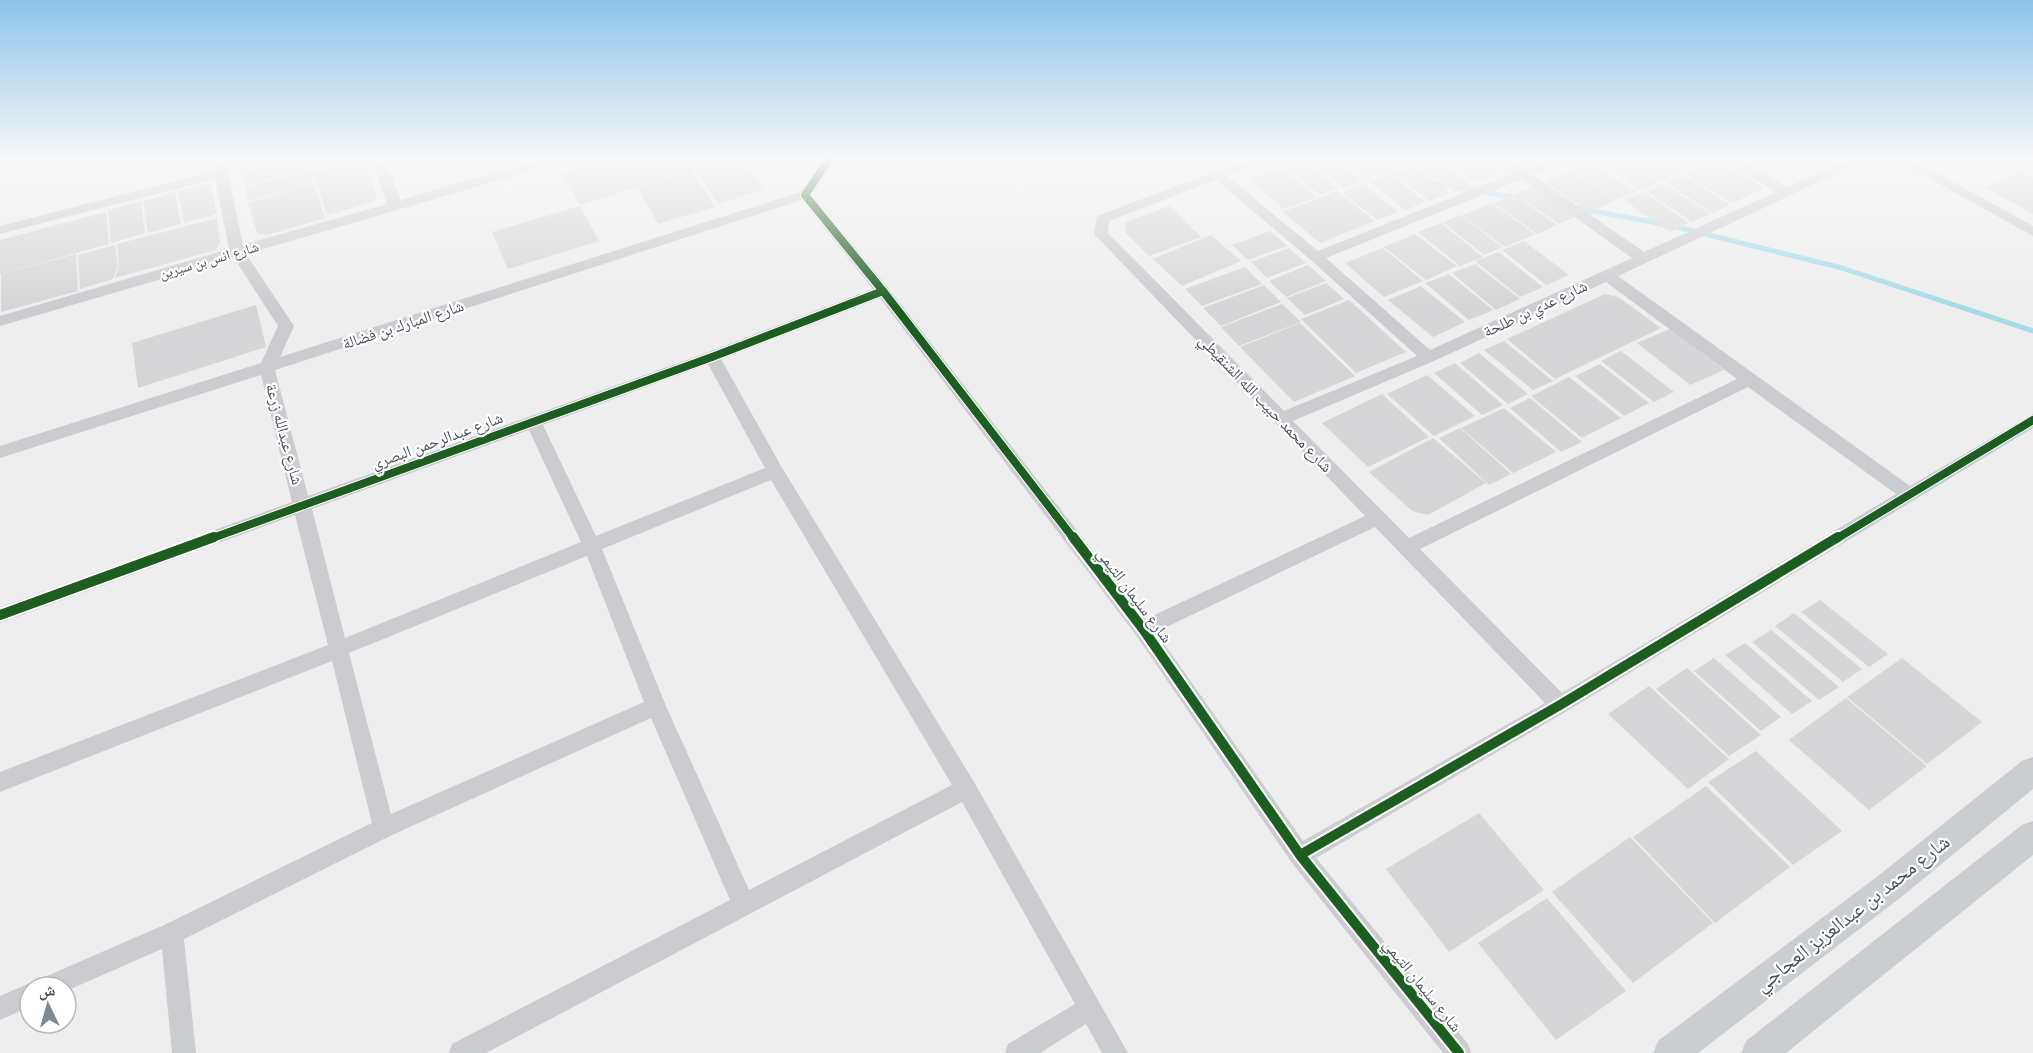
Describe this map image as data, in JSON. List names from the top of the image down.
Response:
{
  "streets": {
    "street": [
      "شارع انس بن سيرين",
      "شارع عدي بن طلحة",
      "شارع المبارك بن فضالة",
      "شارع محمد حبيب الله الشنقيطي",
      "شارع عبدالله زرعة",
      "شارع عبدالرحمن البصري",
      "شارع سليمان التيمي",
      "شارع محمد بن عبدالعزيز العجاجي"
    ]
  },
  "crossings": [
    ["شارع انس بن سيرين", "شارع عبدالله زرعة"],
    ["شارع عدي بن طلحة", "شارع محمد حبيب الله الشنقيطي"],
    ["شارع المبارك بن فضالة", "شارع عبدالله زرعة"],
    ["شارع عبدالله زرعة", "شارع عبدالرحمن البصري"],
    ["شارع عبدالرحمن البصري", "شارع سليمان التيمي"]
  ],
  "north": "top"
}
